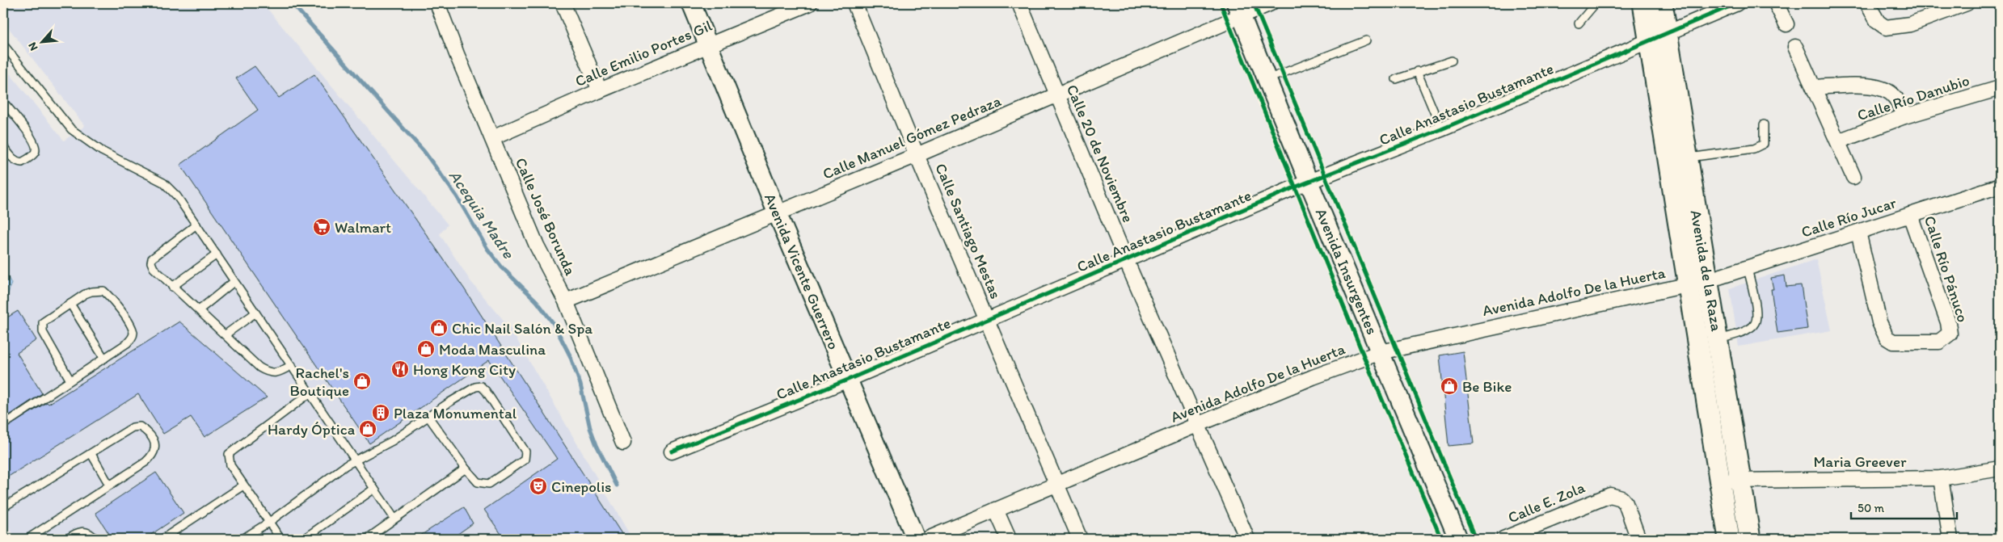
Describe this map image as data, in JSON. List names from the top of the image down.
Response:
{
  "streets": {
    "main road": ["Avenida de la Raza"],
    "street": [
      "Calle Emilio Portes Gil",
      "Calle Río Danubio",
      "Calle Anastasio Bustamante",
      "Calle Manuel Gómez Pedraza",
      "Calle 20 de Noviembre",
      "Calle José Borunda",
      "Calle Río Jucar",
      "Calle Santiago Mestas",
      "Calle Río Pánuco",
      "Avenida Vicente Guerrero",
      "Avenida Insurgentes",
      "Avenida Adolfo De la Huerta",
      "Maria Greever",
      "Calle E. Zola"
    ]
  },
  "crossings": [
    ["Calle Emilio Portes Gil", "Calle José Borunda"],
    ["Calle Emilio Portes Gil", "Avenida Vicente Guerrero"],
    ["Calle Anastasio Bustamante", "Calle 20 de Noviembre"],
    ["Calle Anastasio Bustamante", "Calle Santiago Mestas"],
    ["Calle Anastasio Bustamante", "Avenida de la Raza"],
    ["Calle Anastasio Bustamante", "Avenida Vicente Guerrero"],
    ["Calle Anastasio Bustamante", "Avenida Insurgentes"],
    ["Calle Manuel Gómez Pedraza", "Calle 20 de Noviembre"],
    ["Calle Manuel Gómez Pedraza", "Calle José Borunda"],
    ["Calle Manuel Gómez Pedraza", "Calle Santiago Mestas"],
    ["Calle Manuel Gómez Pedraza", "Avenida Vicente Guerrero"],
    ["Calle Manuel Gómez Pedraza", "Avenida Insurgentes"],
    ["Calle 20 de Noviembre", "Avenida Adolfo De la Huerta"],
    ["Calle Río Jucar", "Calle Río Pánuco"],
    ["Calle Río Jucar", "Avenida de la Raza"],
    ["Calle Río Jucar", "Avenida Adolfo De la Huerta"],
    ["Calle Santiago Mestas", "Avenida Adolfo De la Huerta"],
    ["Avenida de la Raza", "Avenida Adolfo De la Huerta"],
    ["Avenida de la Raza", "Maria Greever"],
    ["Avenida Insurgentes", "Avenida Adolfo De la Huerta"]
  ],
  "water": ["Acequia Madre"],
  "places": {
    "supermarket": ["Walmart"],
    "shop": [
      "Chic Nail Salón & Spa",
      "Moda Masculina",
      "Rachel's Boutique",
      "Be Bike",
      "Hardy Óptica"
    ],
    "restaurant": ["Hong Kong City"],
    "building": ["Plaza Monumental"],
    "theatre": ["Cinepolis"]
  },
  "scale_bar": "50 m",
  "north": "bottom left"
}
